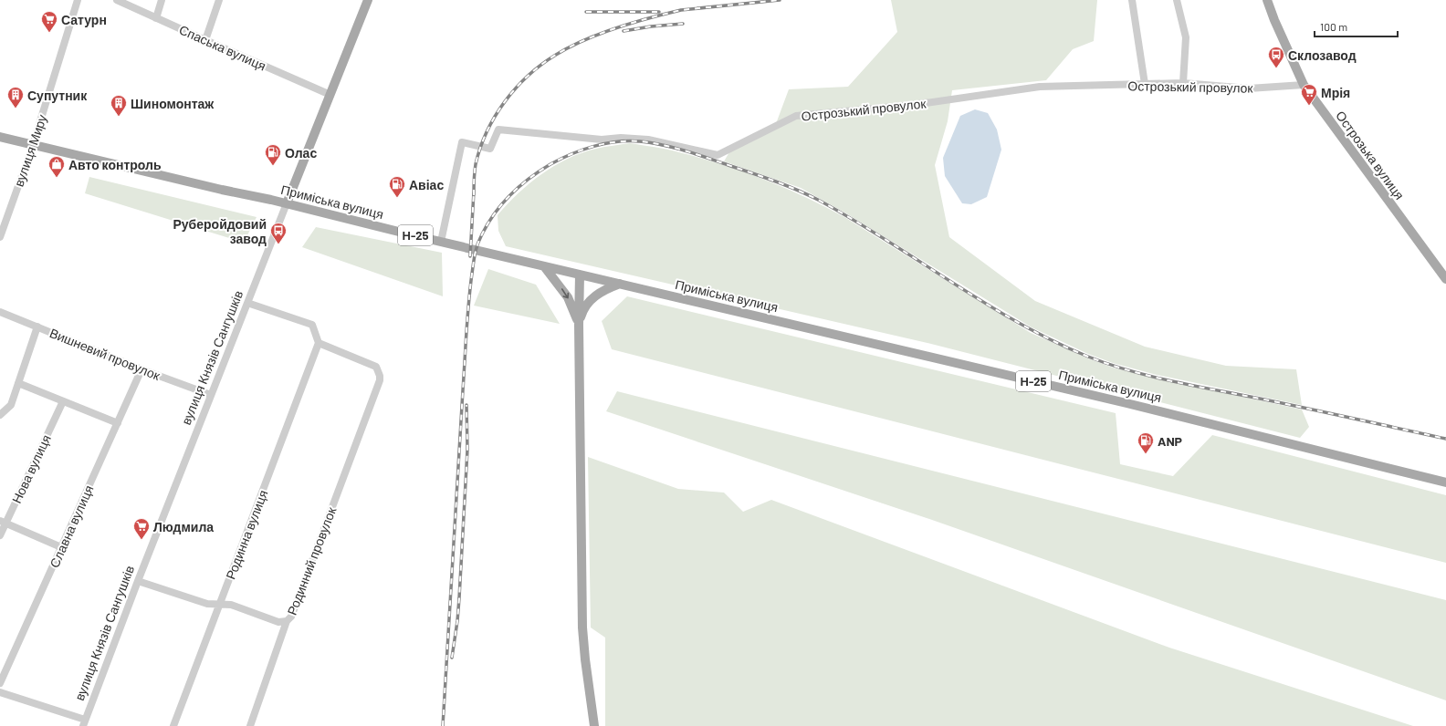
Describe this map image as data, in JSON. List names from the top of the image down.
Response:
{
  "streets": {
    "main road": [
      "Острозька вулиця",
      "Приміська вулиця",
      "Н-25",
      "вулиця Князів Сангушків"
    ],
    "street": [
      "Спаська вулиця",
      "Острозький провулок",
      "вулиця Миру",
      "Вишневий провулок",
      "Нова вулиця",
      "Славна вулиця",
      "Родинна вулиця",
      "Родинний провулок"
    ]
  },
  "crossings": [
    ["Спаська вулиця", "вулиця Князів Сангушків"],
    ["Острозький провулок", "Острозька вулиця"],
    ["Острозький провулок", "Приміська вулиця"],
    ["вулиця Миру", "Приміська вулиця"],
    ["Приміська вулиця", "вулиця Князів Сангушків"],
    ["Вишневий провулок", "вулиця Князів Сангушків"],
    ["Вишневий провулок", "Славна вулиця"],
    ["Родинна вулиця", "Родинний провулок"]
  ],
  "places": {
    "supermarket": ["Сатурн", "Мрія", "Людмила"],
    "bus stop": ["Склозавод", "Руберойдовий завод"],
    "building": ["Супутник", "Шиномонтаж"],
    "fuel station": ["Олас", "Авіас", "ANP"],
    "shop": ["Авто контроль"]
  },
  "scale_bar": "100 m"
}
